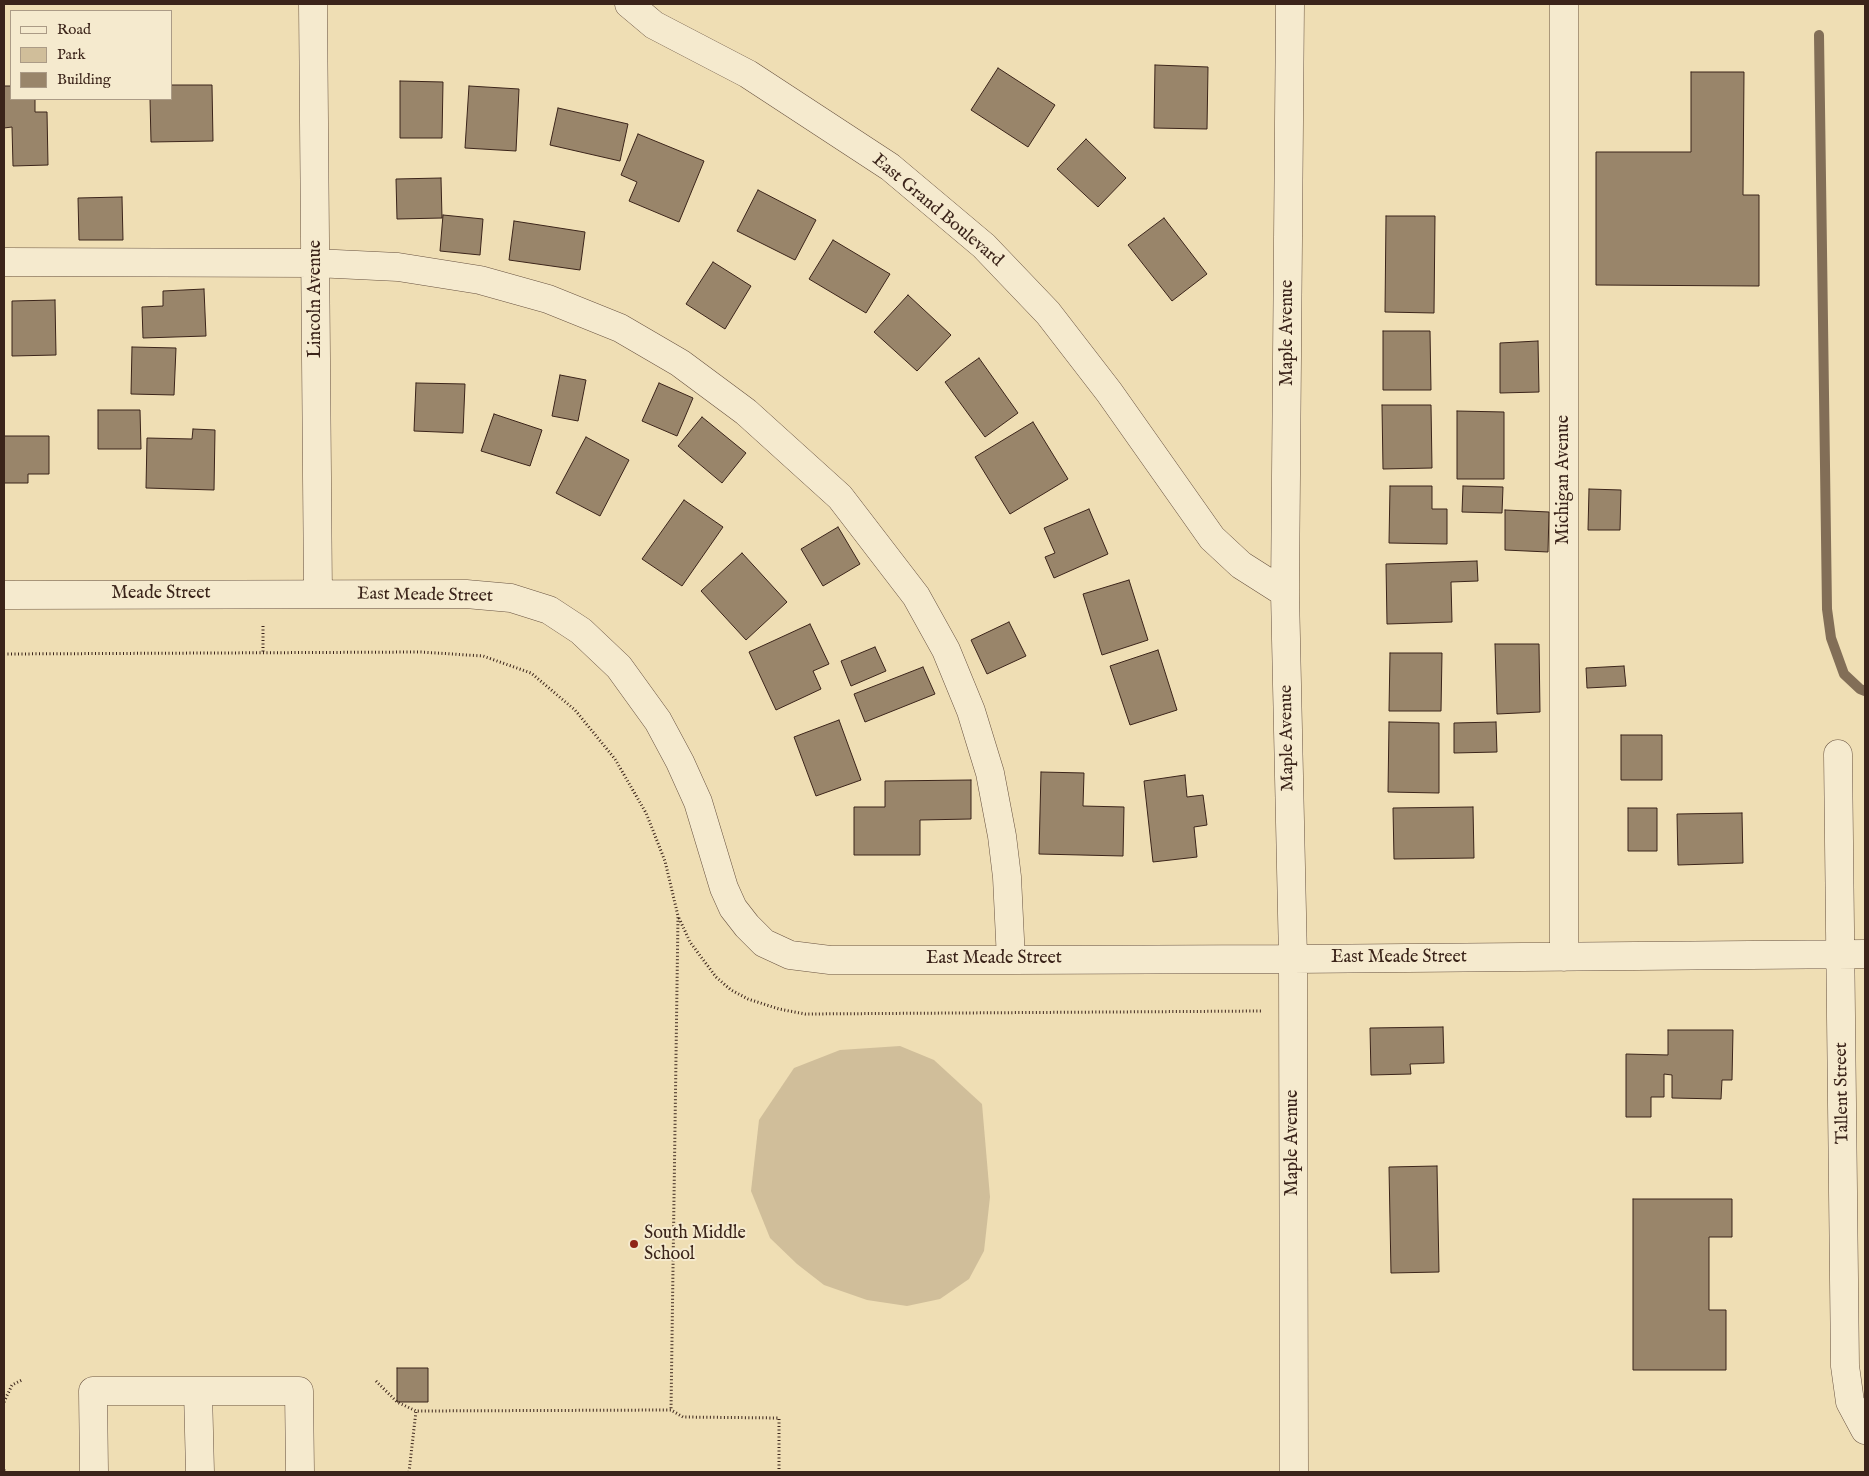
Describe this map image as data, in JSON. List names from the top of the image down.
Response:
{
  "streets": {
    "street": [
      "East Grand Boulevard",
      "Lincoln Avenue",
      "Maple Avenue",
      "Michigan Avenue",
      "Meade Street",
      "East Meade Street",
      "Tallent Street"
    ]
  },
  "crossings": [
    ["East Grand Boulevard", "Maple Avenue"],
    ["Lincoln Avenue", "Meade Street"],
    ["Lincoln Avenue", "East Meade Street"],
    ["Maple Avenue", "East Meade Street"],
    ["Michigan Avenue", "East Meade Street"],
    ["Meade Street", "East Meade Street"],
    ["East Meade Street", "Tallent Street"]
  ],
  "places": ["South Middle School"],
  "legend": ["Road", "Park", "Building"]
}
